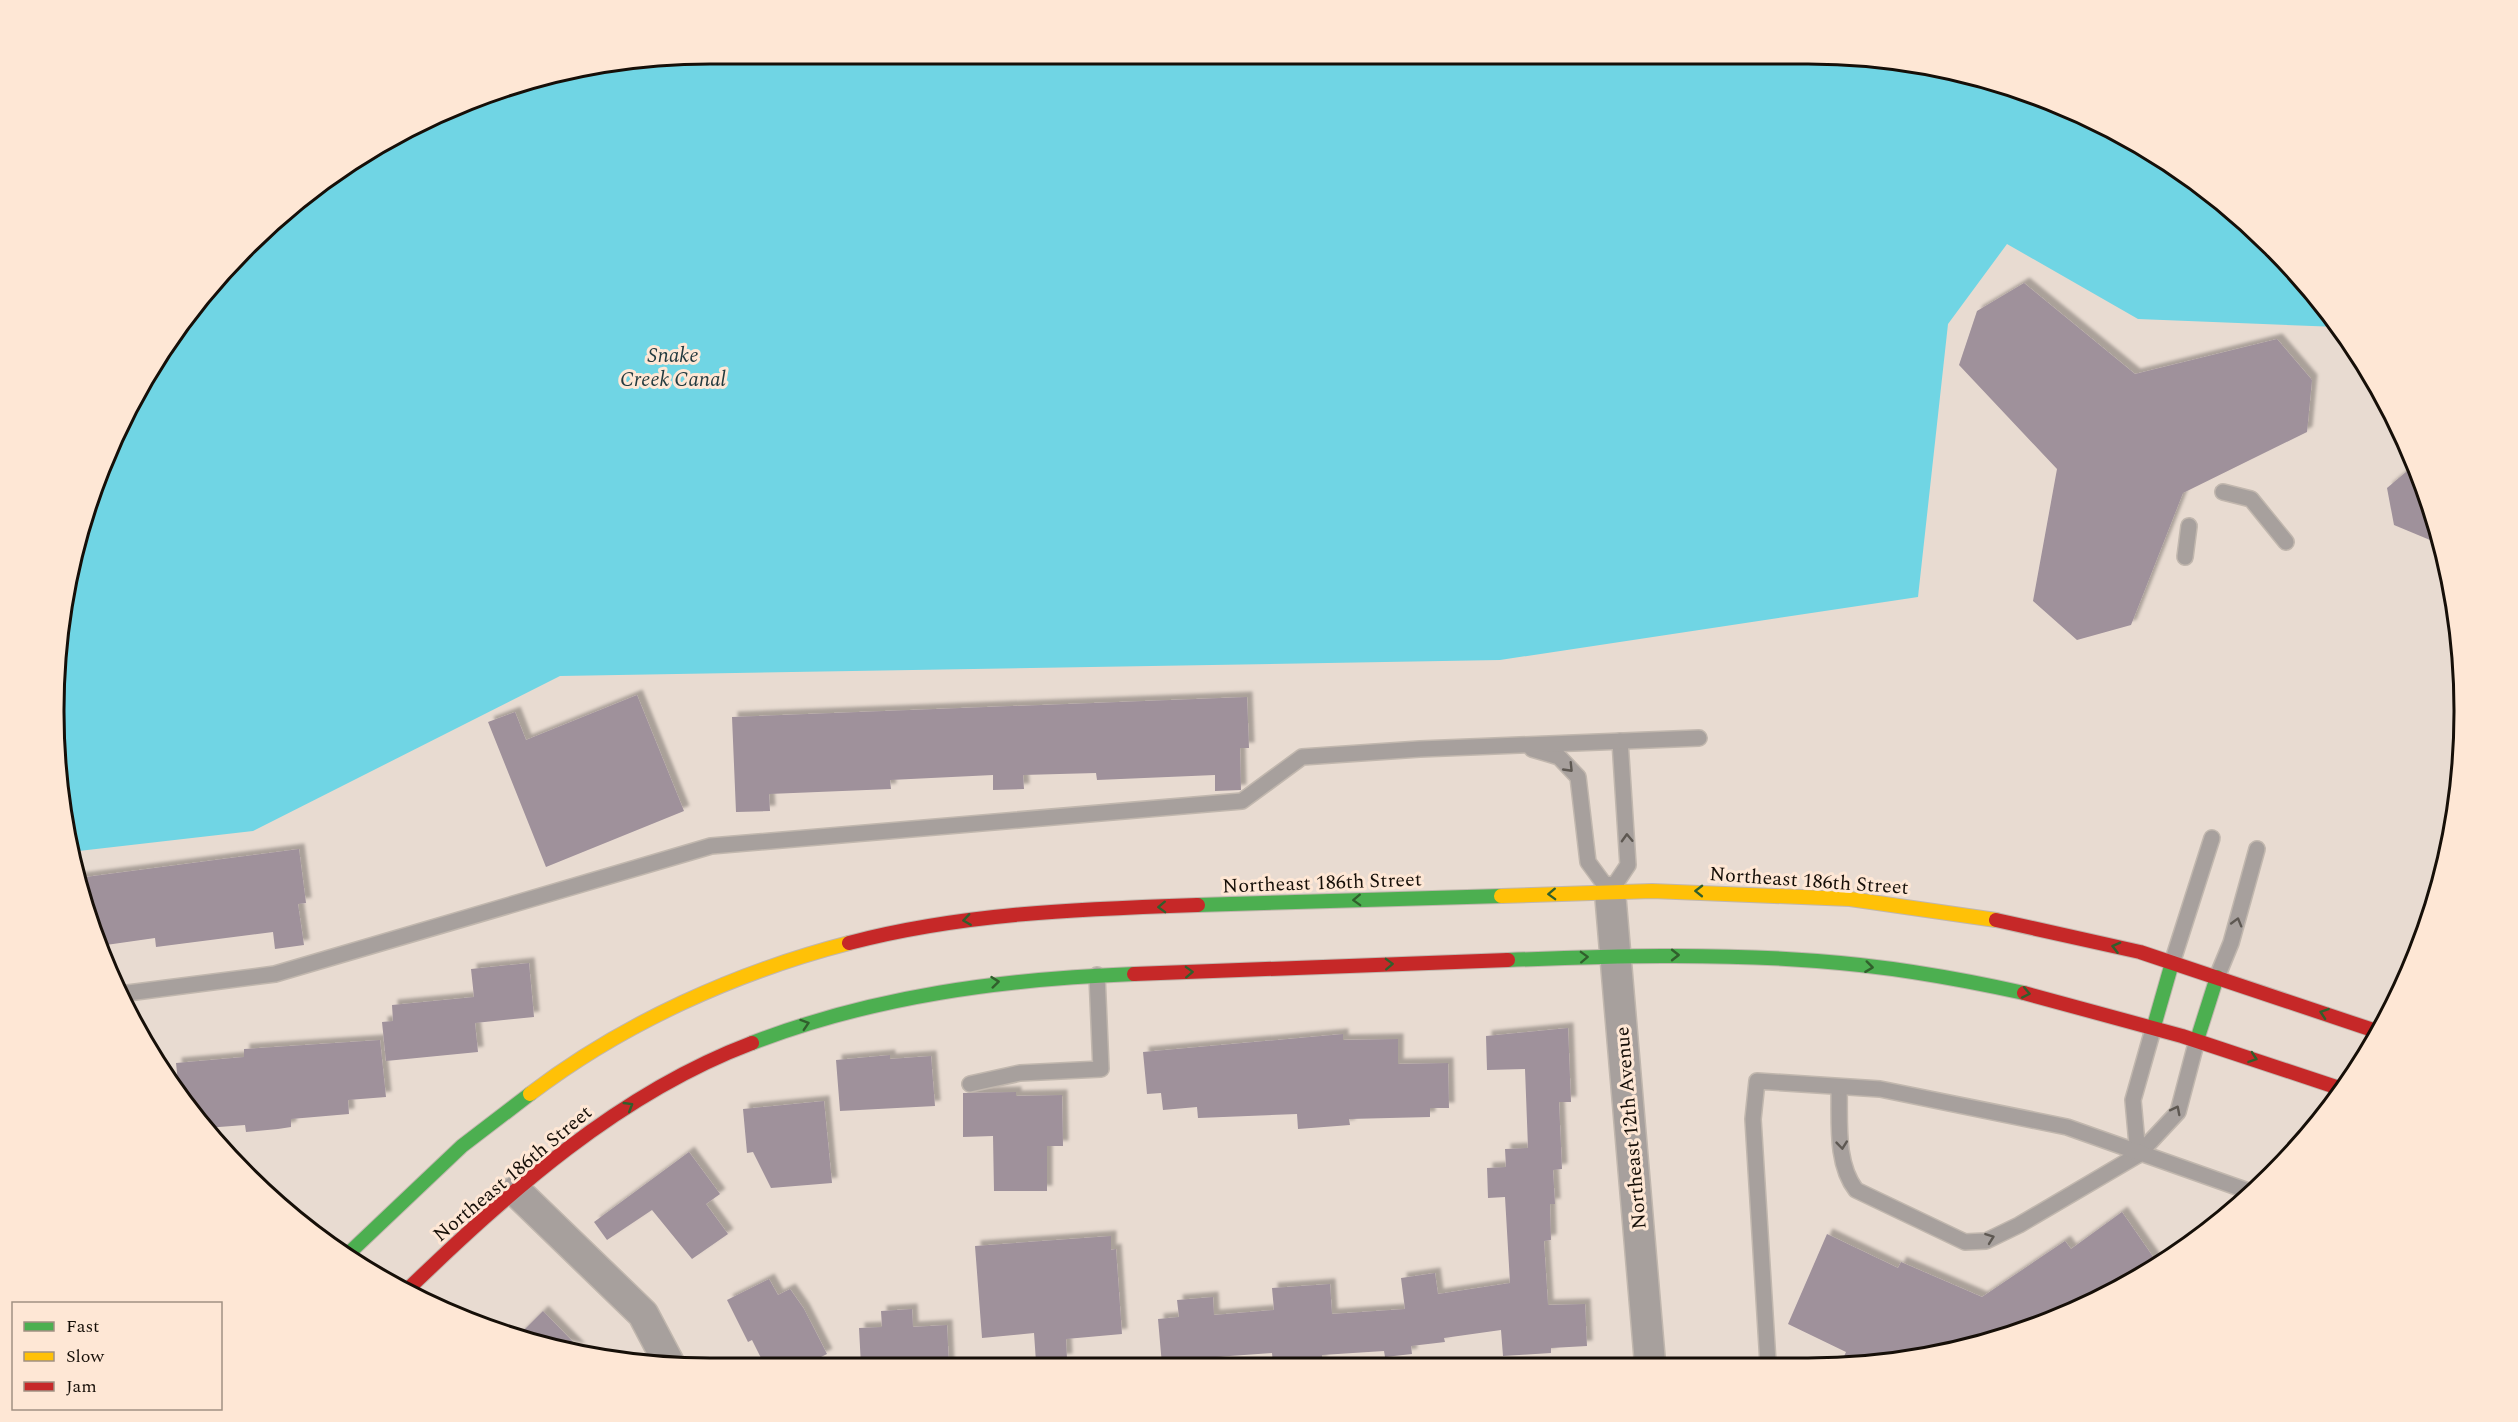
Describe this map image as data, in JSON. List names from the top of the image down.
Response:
{
  "streets": {
    "main road": ["Northeast 186th Street"],
    "street": ["Northeast 12th Avenue"]
  },
  "crossings": [
    ["Northeast 186th Street", "Northeast 12th Avenue"]
  ],
  "water": ["Snake Creek Canal"],
  "legend": ["Fast", "Slow", "Jam"]
}
